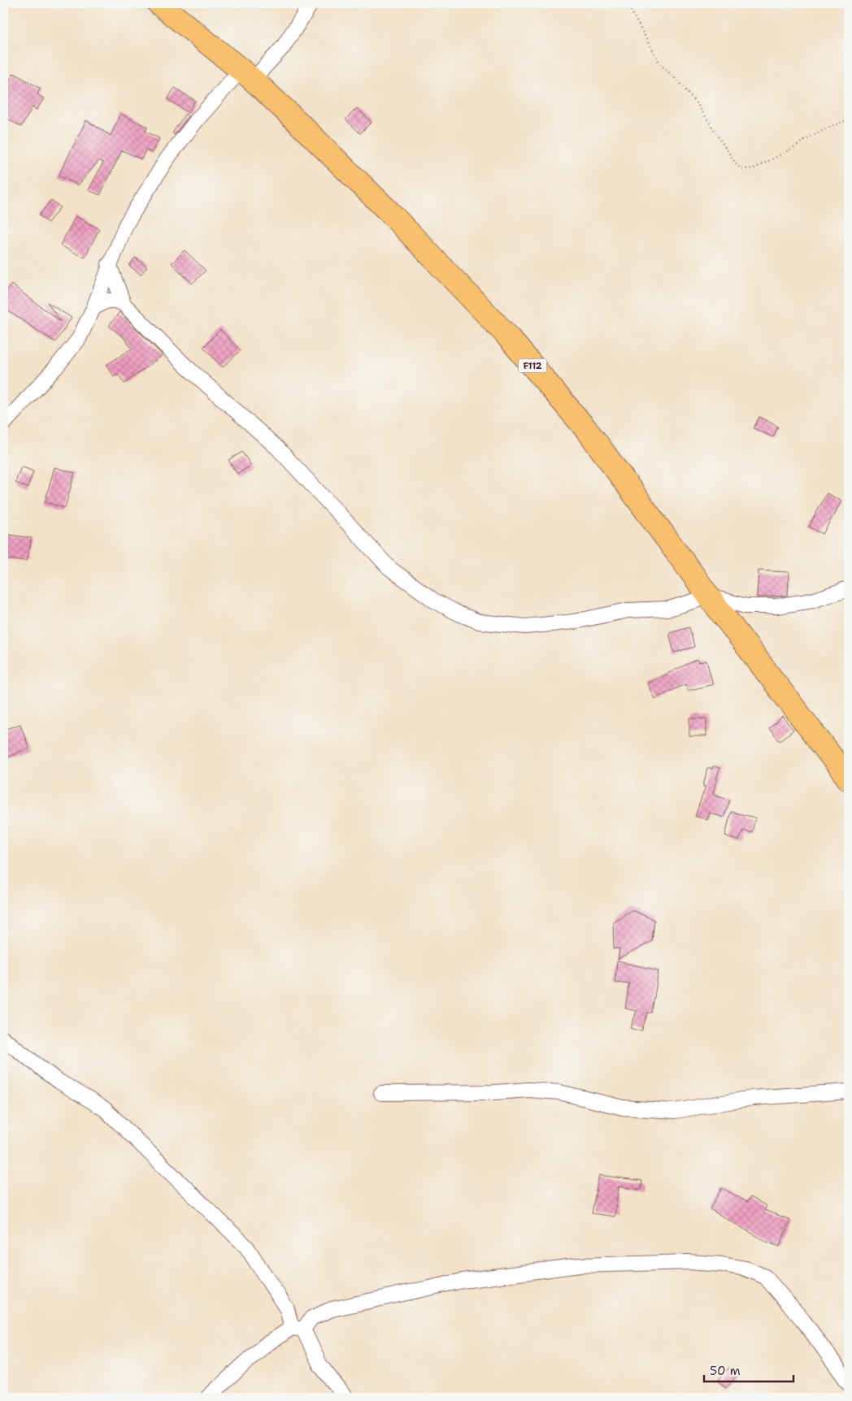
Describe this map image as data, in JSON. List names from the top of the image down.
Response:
{
  "streets": {
    "main road": ["F112"]
  },
  "scale_bar": "50 m"
}
